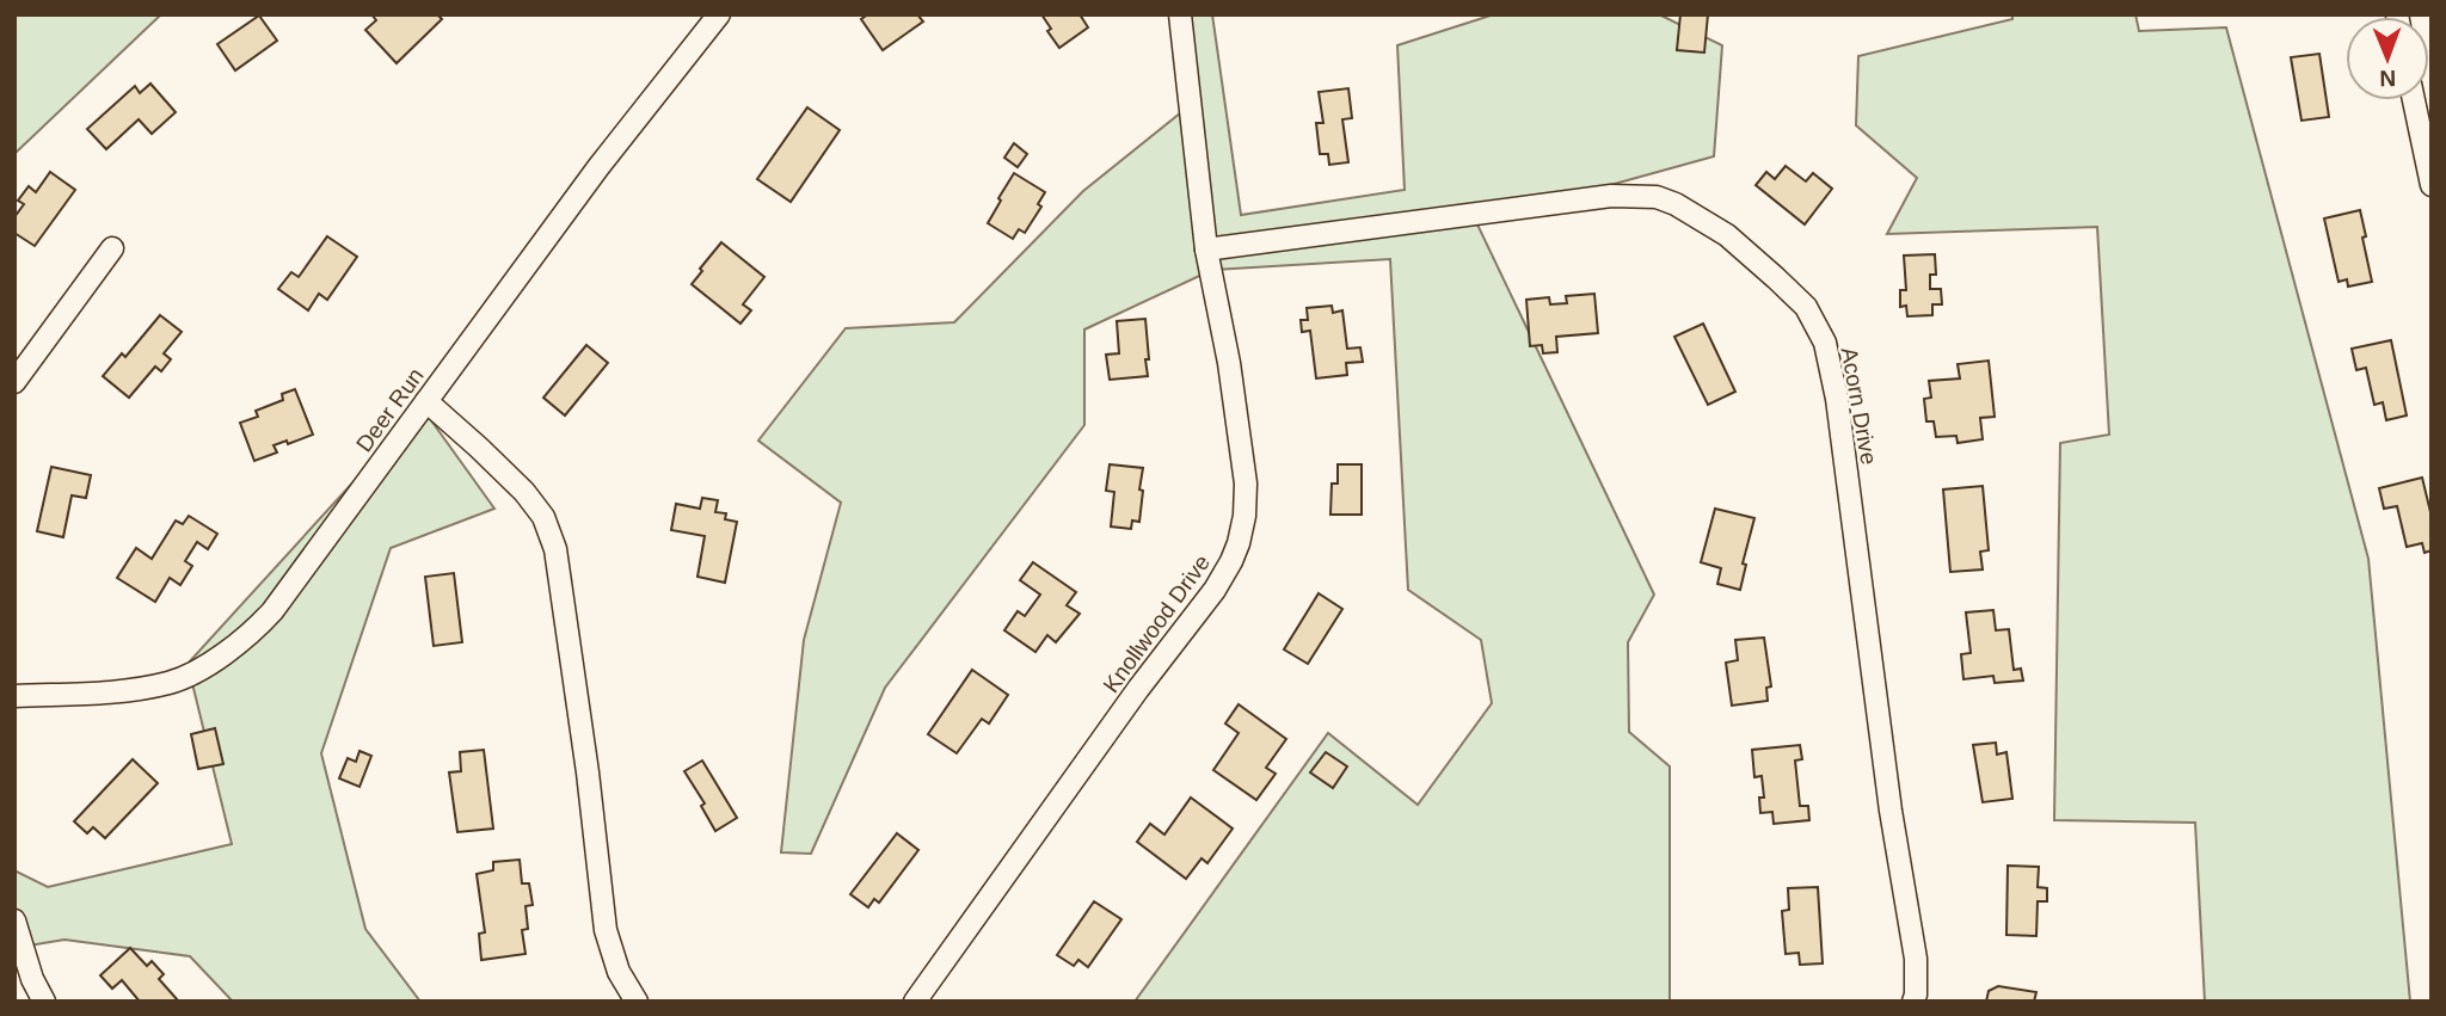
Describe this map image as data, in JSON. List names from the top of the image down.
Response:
{
  "streets": {
    "street": ["Acorn Drive", "Deer Run", "Knollwood Drive"]
  },
  "crossings": [
    ["Acorn Drive", "Knollwood Drive"]
  ],
  "north": "bottom"
}
